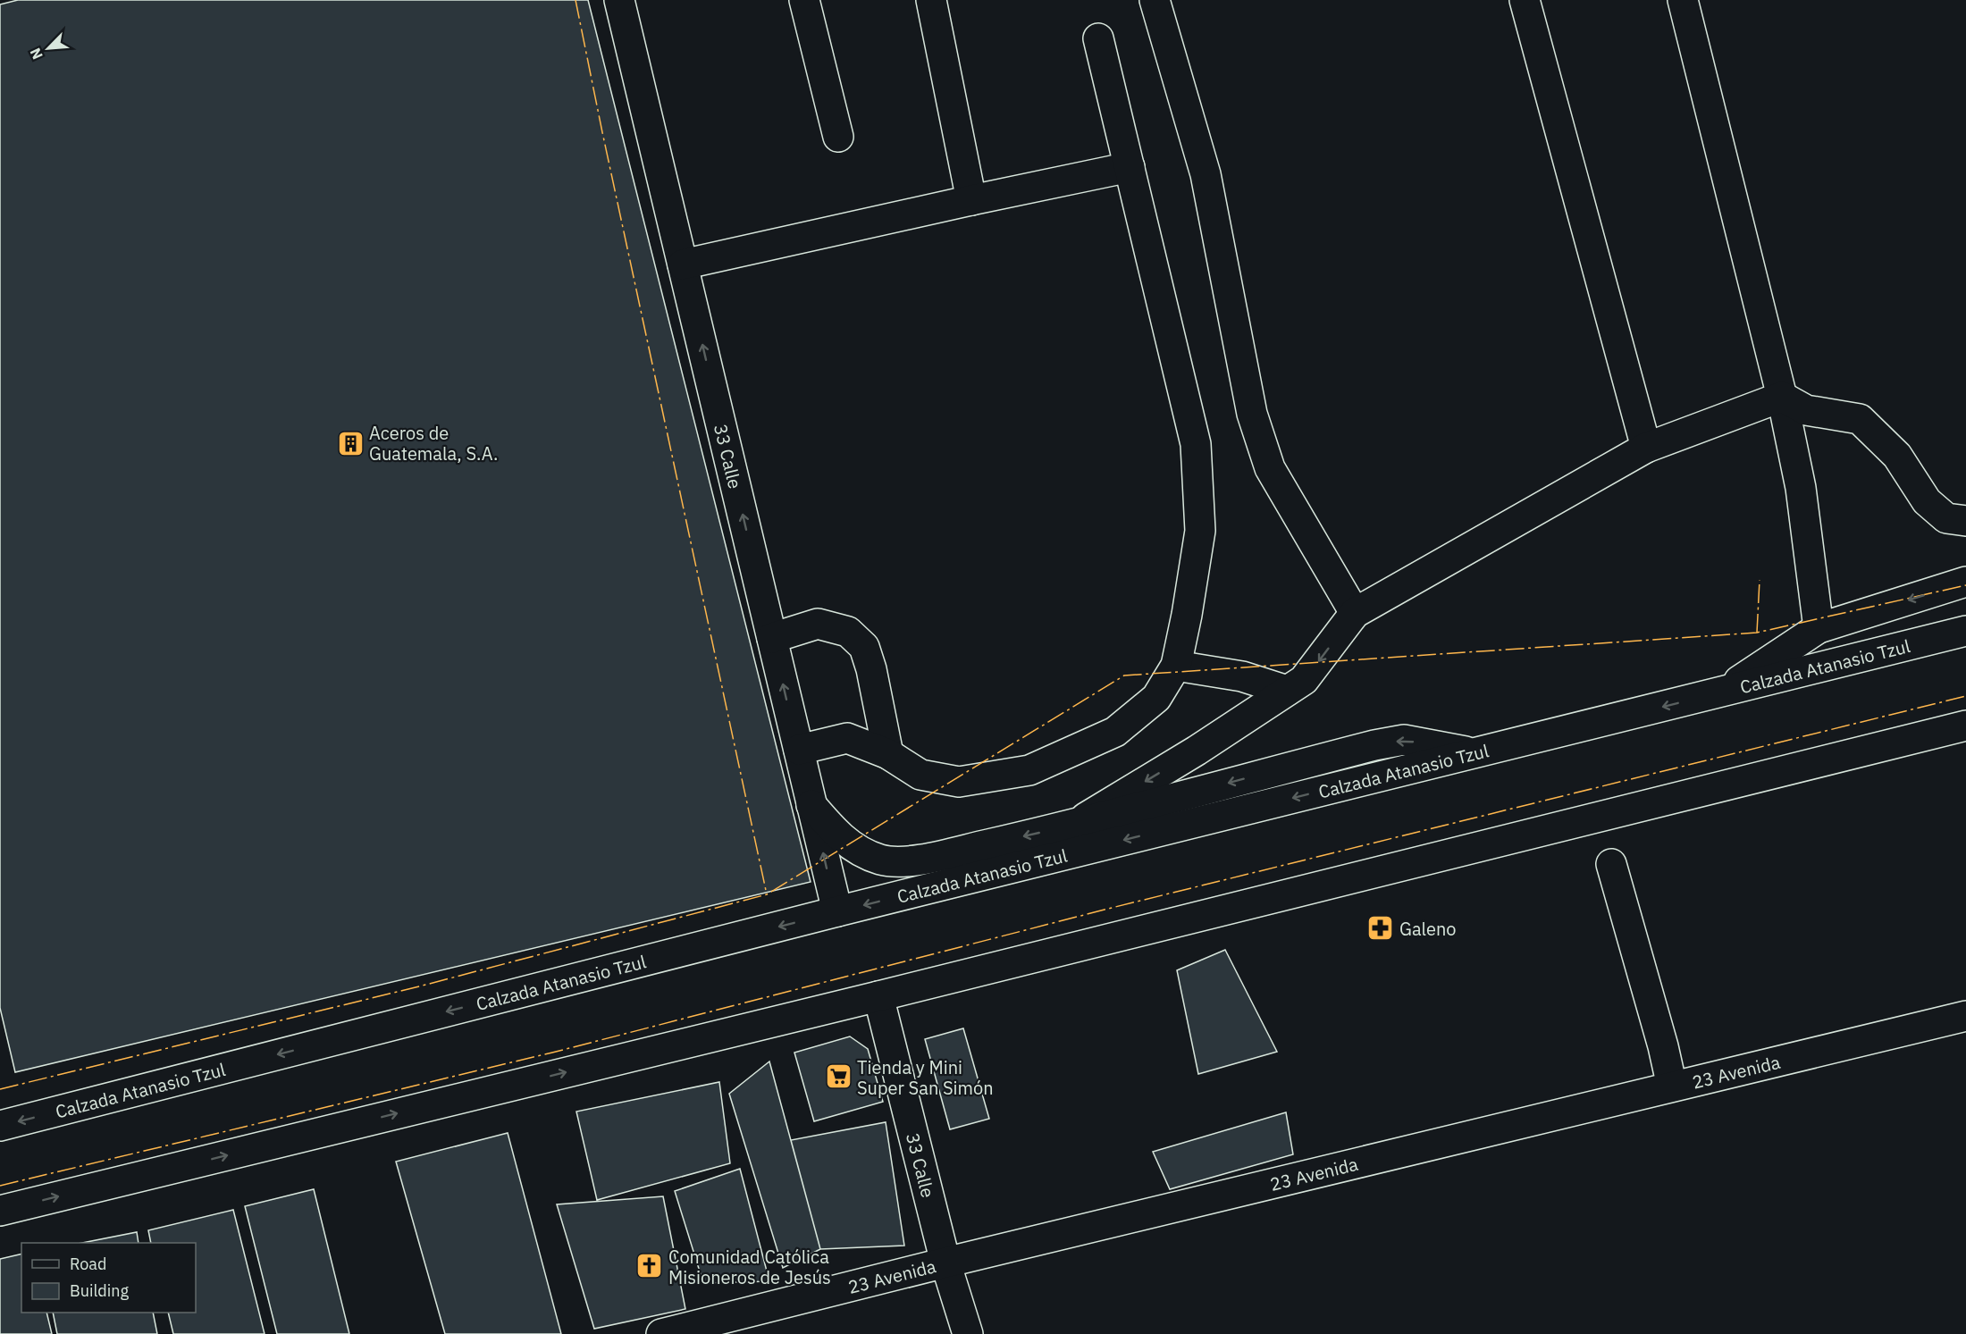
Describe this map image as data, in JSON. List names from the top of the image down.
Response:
{
  "streets": {
    "main road": ["33 Calle", "Calzada Atanasio Tzul", "23 Avenida"]
  },
  "crossings": [
    ["33 Calle", "Calzada Atanasio Tzul"],
    ["33 Calle", "23 Avenida"]
  ],
  "one_way": ["33 Calle"],
  "places": {
    "building": ["Aceros de Guatemala, S.A."],
    "pharmacy": ["Galeno"],
    "supermarket": ["Tienda y Mini Super San Simón"],
    "church": ["Comunidad Católica Misioneros de Jesús"]
  },
  "legend": ["Road", "Building"],
  "north": "bottom left"
}
